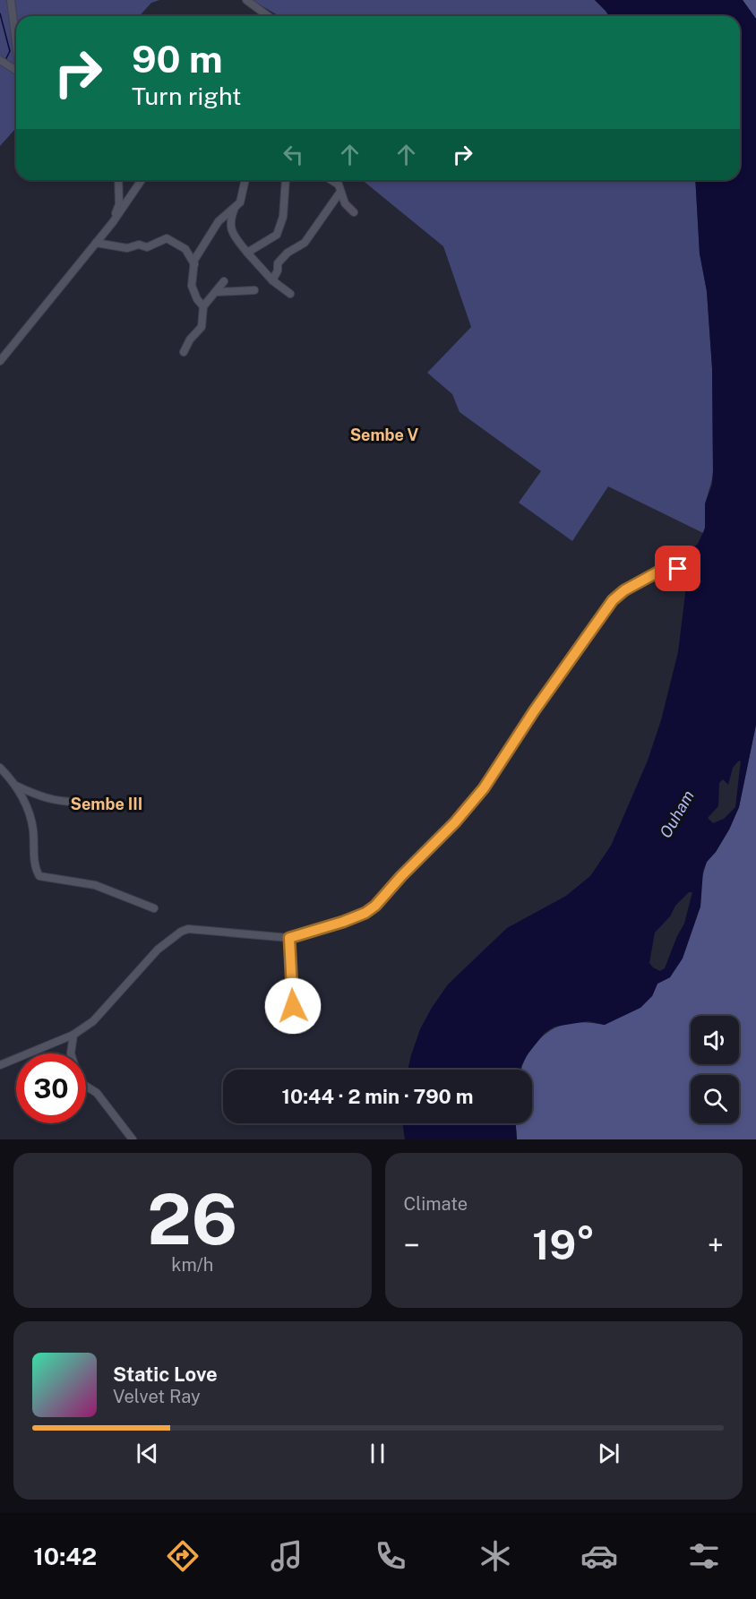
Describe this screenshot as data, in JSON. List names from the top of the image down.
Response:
{
  "districts": ["Sembe V", "Sembe III"],
  "water": ["Ouham"],
  "page": {
    "turn": ["90 m", "Turn right"],
    "limit": "30",
    "trip": "10:44 · 2 min · 790 m",
    "tile": [
      ["26", "km/h"],
      "Climate"
    ],
    "heat": ["−", "19°", "+"],
    "song": ["Static Love", "Velvet Ray"],
    "tabs": "10:42"
  }
}
